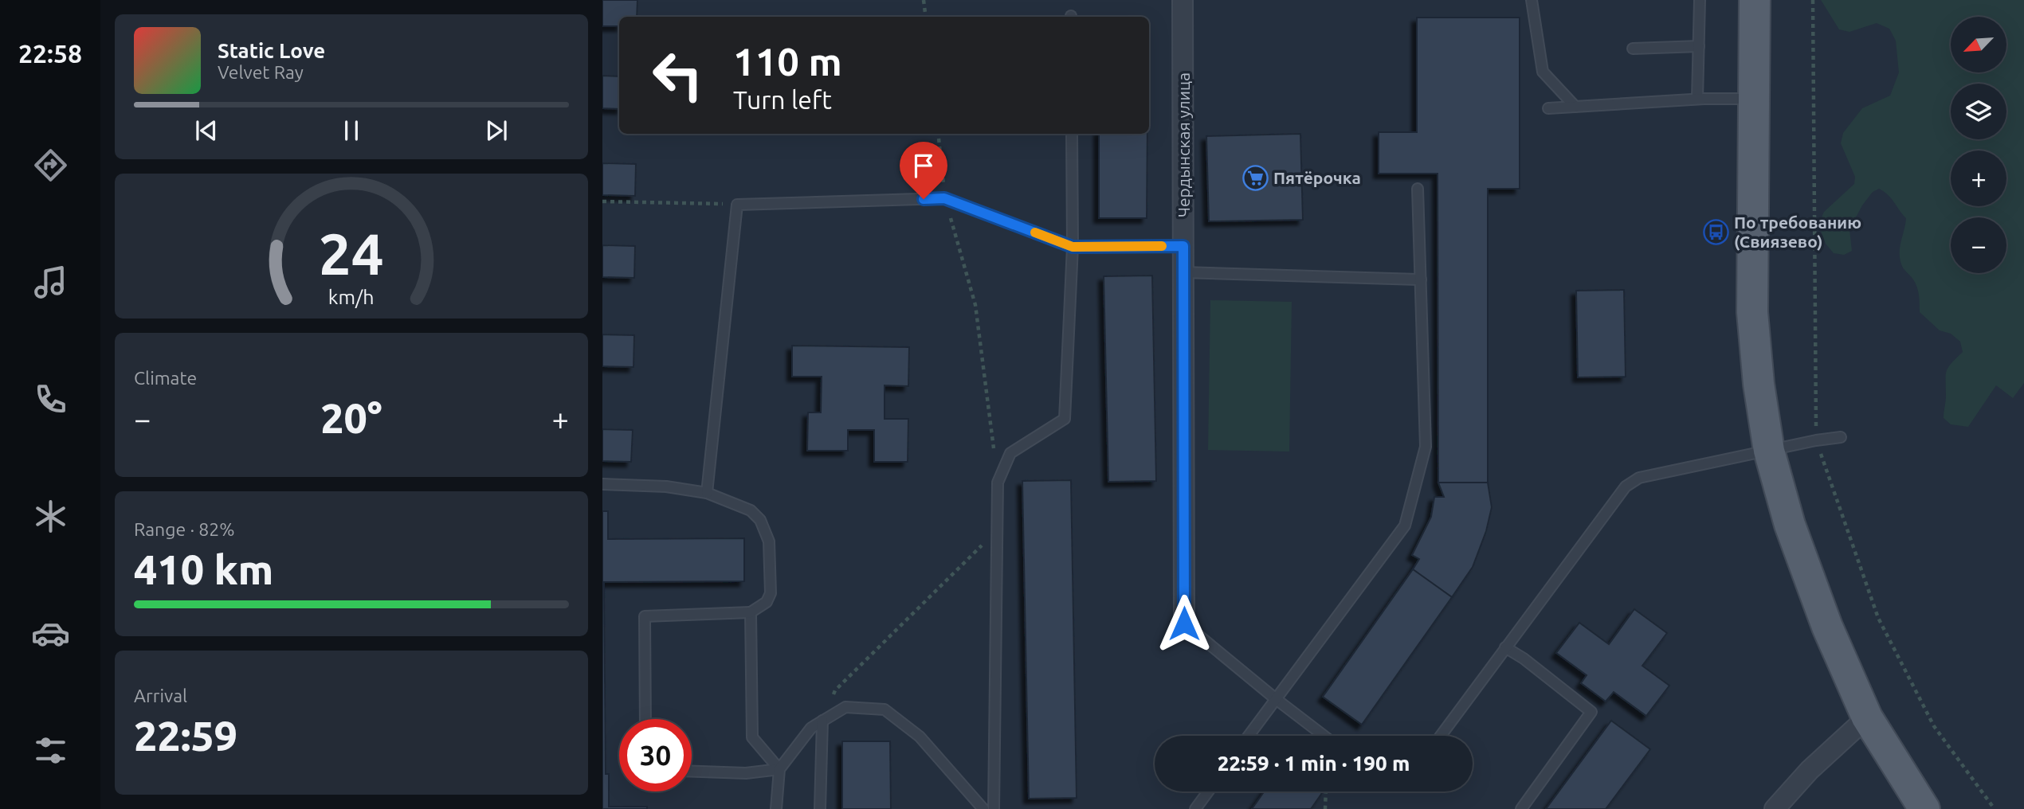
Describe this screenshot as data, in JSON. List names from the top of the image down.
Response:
{
  "streets": {
    "street": ["Чердынская улица"]
  },
  "places": {
    "supermarket": ["Пятёрочка"],
    "bus stop": ["По требованию (Свиязево)"]
  },
  "north": "bottom left",
  "page": {
    "tabs": "22:58",
    "map_buttons": ["+", "−"],
    "turn": ["110 m", "Turn left"],
    "song": ["Static Love", "Velvet Ray"],
    "tile": [
      "Climate",
      ["Range · 82%", "410 km"],
      ["Arrival", "22:59"]
    ],
    "heat": ["−", "20°", "+"],
    "limit": "30",
    "trip": "22:59 · 1 min · 190 m",
    "gauge": ["24", "km/h"]
  }
}
